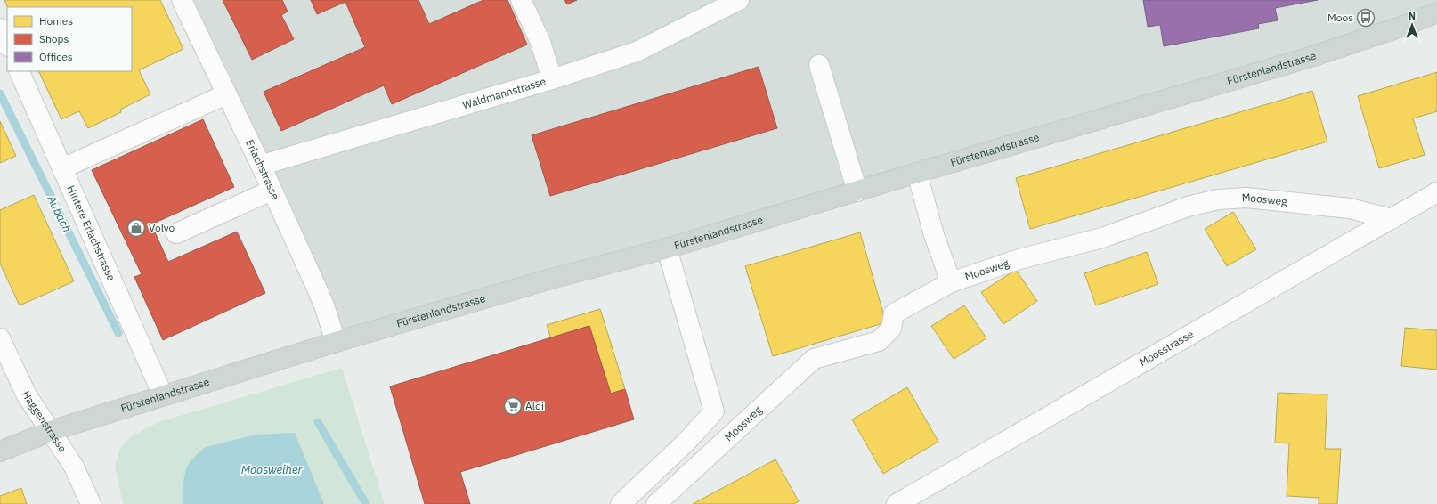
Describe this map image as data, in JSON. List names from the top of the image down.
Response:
{
  "streets": {
    "main road": ["Fürstenlandstrasse"],
    "street": [
      "Waldmannstrasse",
      "Erlachstrasse",
      "Moosweg",
      "Hintere Erlachstrasse",
      "Moosstrasse",
      "Haggenstrasse"
    ]
  },
  "crossings": [
    ["Fürstenlandstrasse", "Erlachstrasse"],
    ["Fürstenlandstrasse", "Hintere Erlachstrasse"],
    ["Fürstenlandstrasse", "Haggenstrasse"],
    ["Waldmannstrasse", "Erlachstrasse"],
    ["Moosweg", "Moosstrasse"]
  ],
  "water": ["Aubach", "Moosweiher"],
  "places": {
    "bus stop": ["Moos"],
    "shop": ["Volvo"],
    "supermarket": ["Aldi"]
  },
  "legend": ["Homes", "Shops", "Offices"],
  "north": "top"
}
